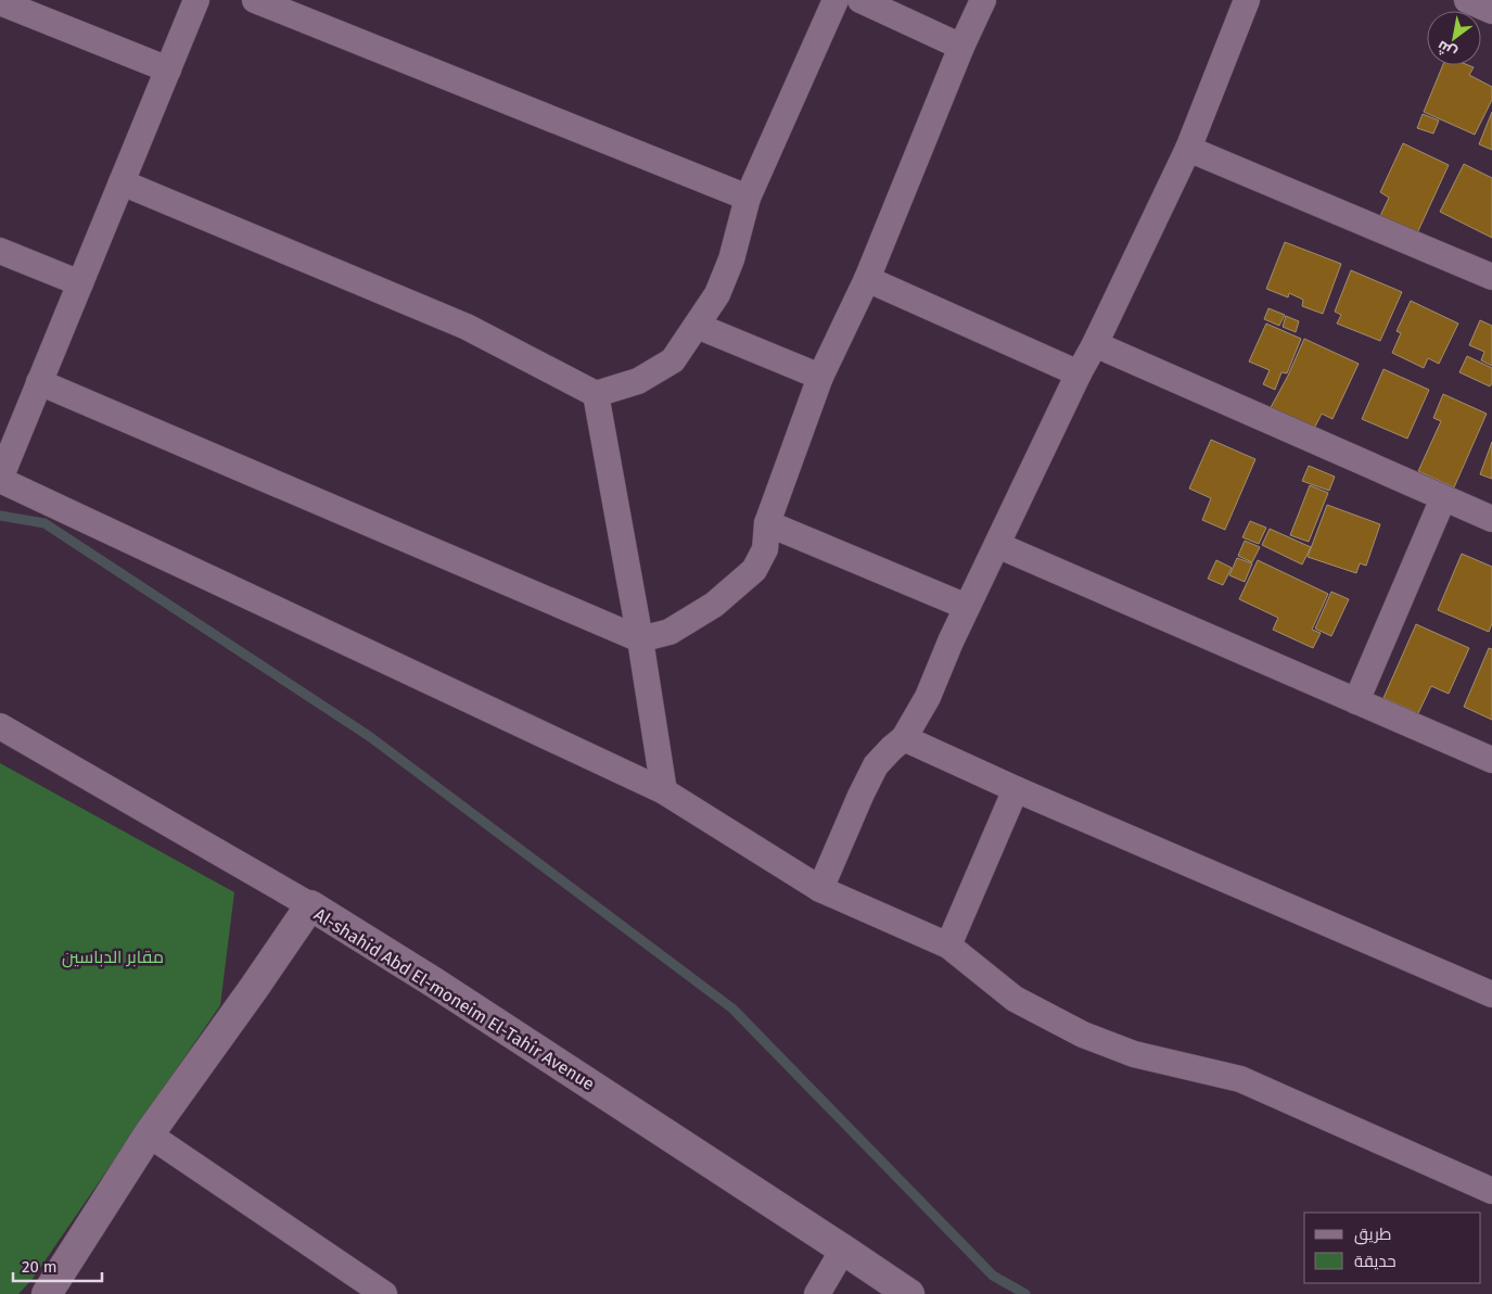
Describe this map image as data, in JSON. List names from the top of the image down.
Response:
{
  "streets": {
    "street": ["Al-shahid Abd El-moneim El-Tahir Avenue"]
  },
  "parks": ["مقابر الدباسين"],
  "legend": ["طريق", "حديقة"],
  "scale_bar": "20 m",
  "north": "bottom left"
}
